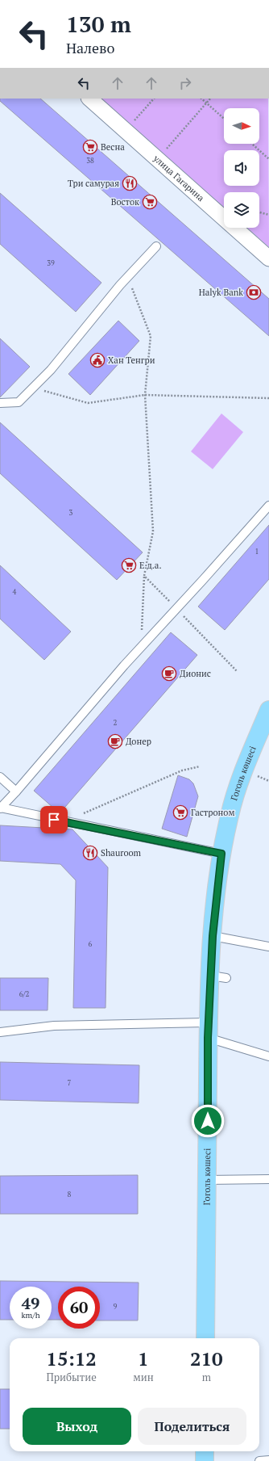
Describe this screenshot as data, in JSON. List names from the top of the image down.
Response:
{
  "streets": {
    "main road": ["Гоголь көшесі"],
    "street": ["улица Гагарина"]
  },
  "places": {
    "supermarket": [
      "Весна",
      "Восток",
      "Е.д.а.",
      "Гастроном"
    ],
    "restaurant": ["Три самурая", "Shauroom"],
    "bank": ["Halyk Bank"],
    "public building": ["Хан Тенгри"],
    "cafe": ["Дионис", "Донер"]
  },
  "house_numbers": [
    "38",
    "39",
    "3",
    "1",
    "4",
    "2",
    "6",
    "6/2",
    "7",
    "8",
    "9"
  ],
  "north": "right",
  "page": {
    "turn": ["130 m", "Налево"],
    "speed": "49 km/h",
    "limit": "60",
    "eta": [
      "15:12",
      "Прибытие",
      "1",
      "мин",
      "210",
      "m"
    ],
    "buttons": ["Выход", "Поделиться"]
  }
}
